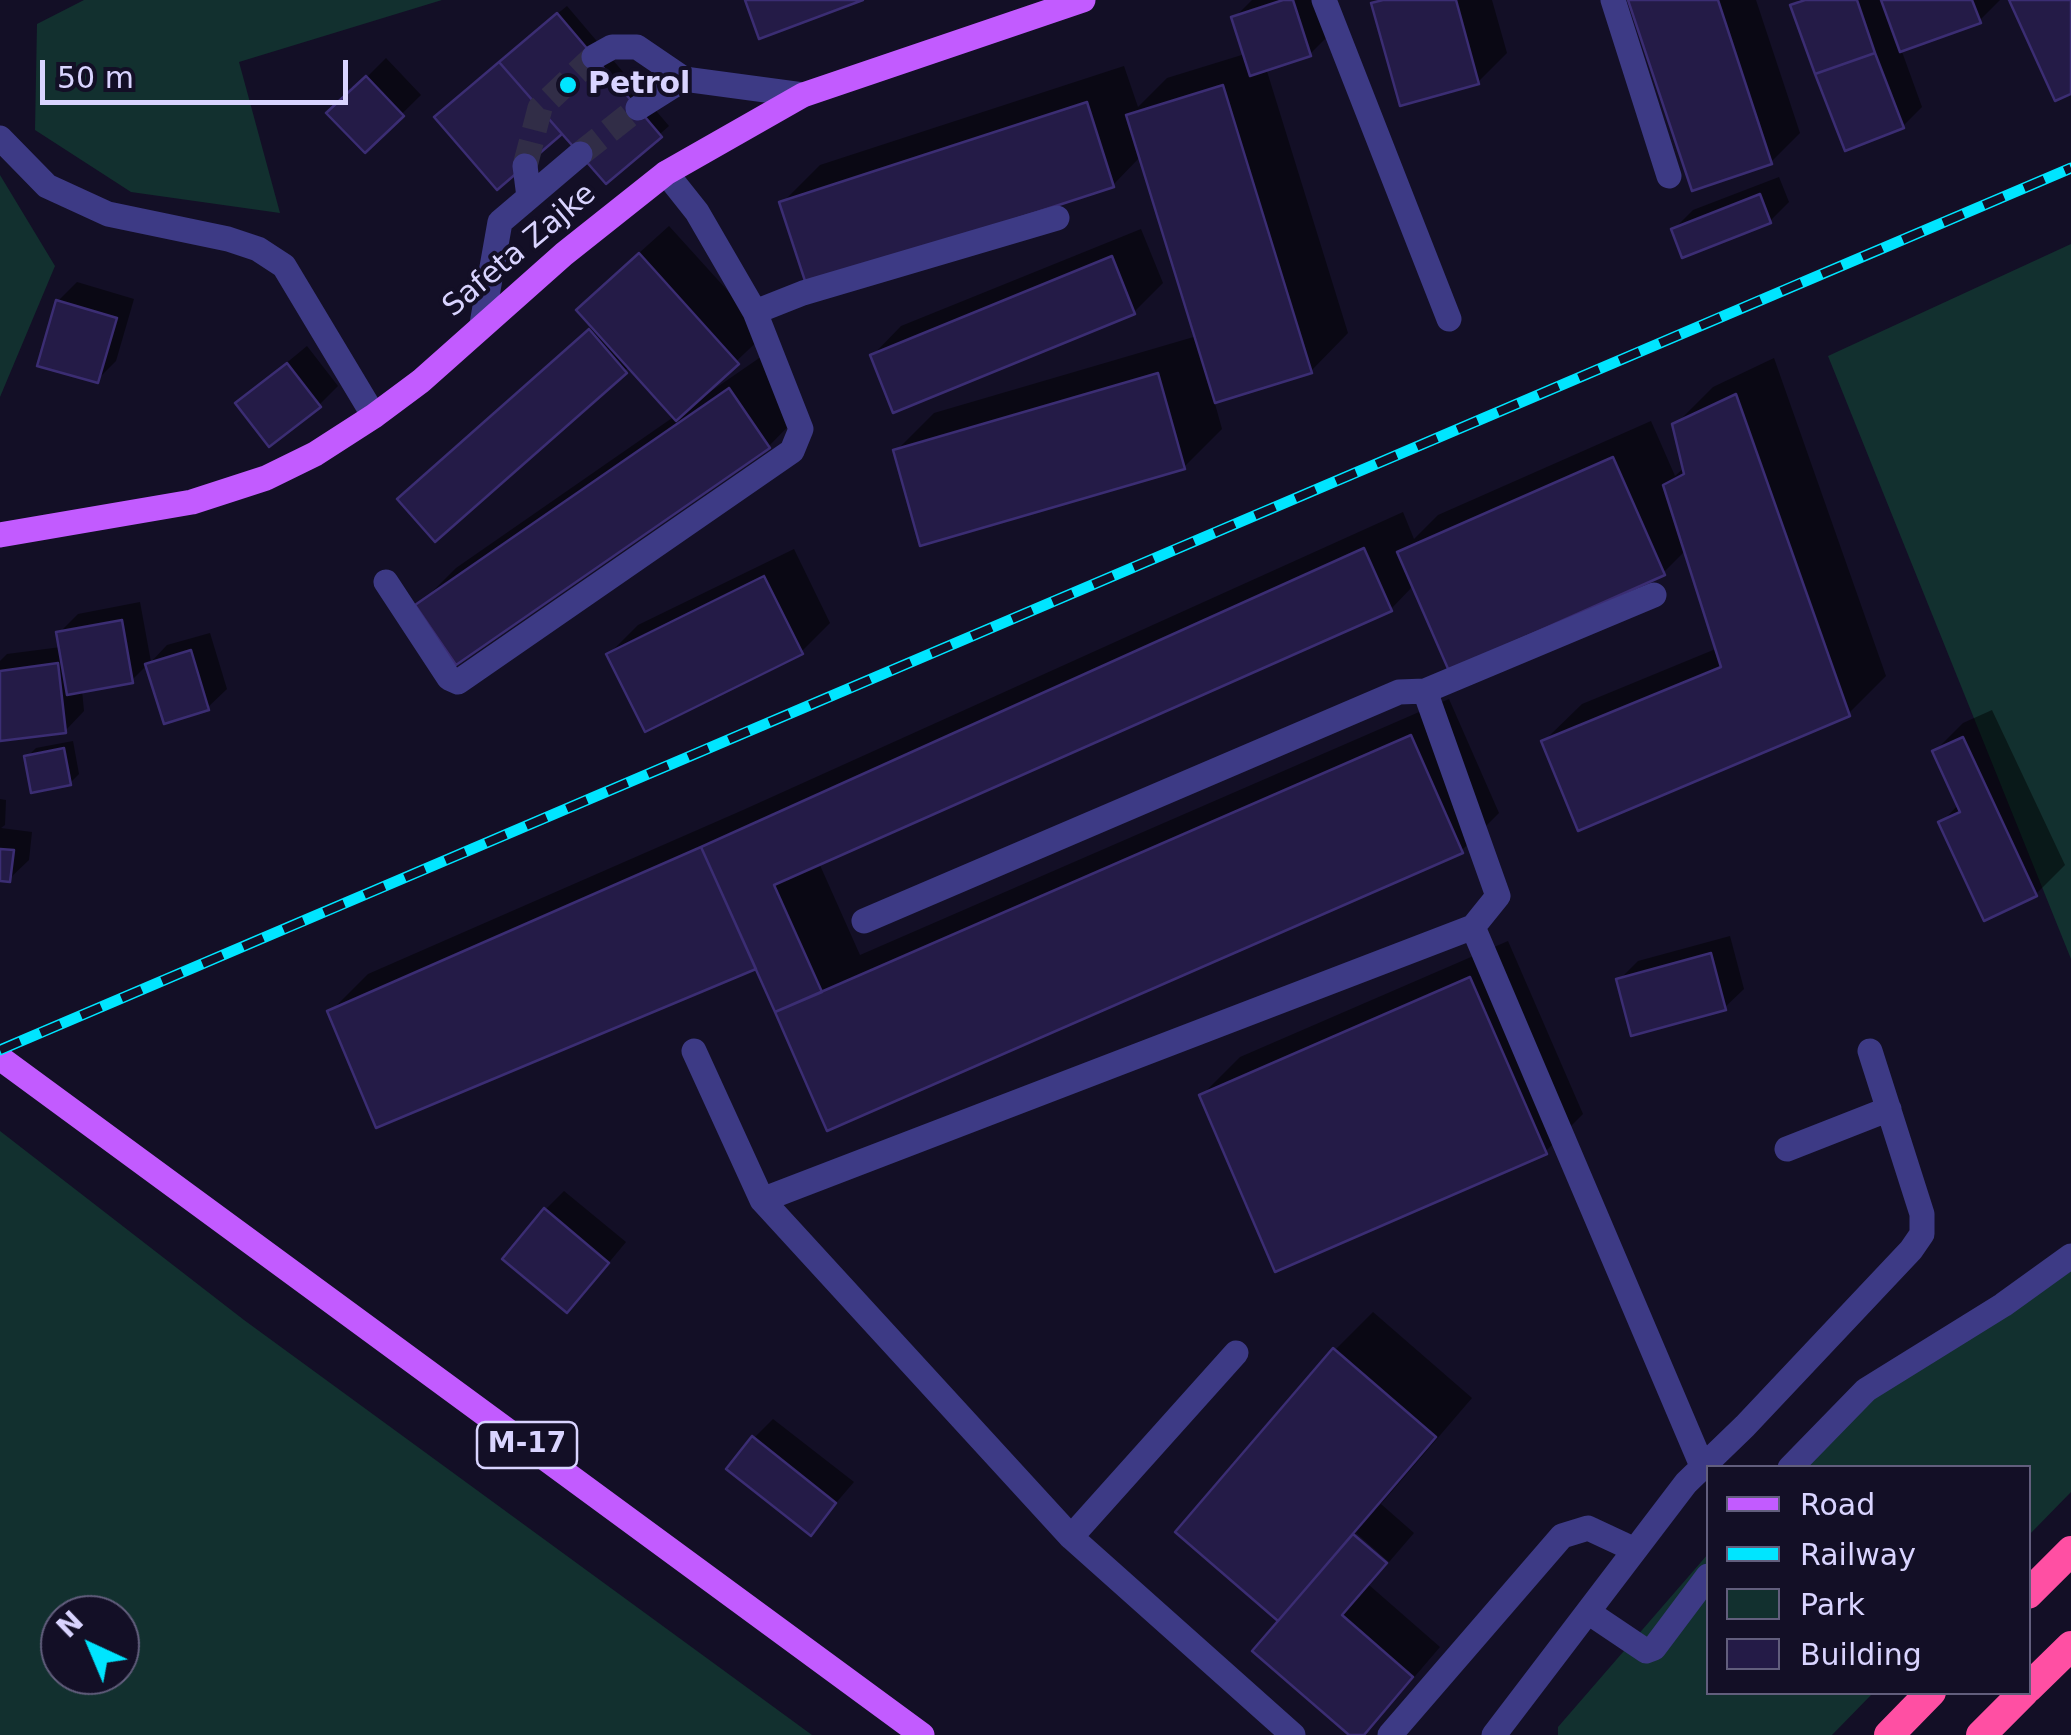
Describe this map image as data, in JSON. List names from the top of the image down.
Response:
{
  "streets": {
    "main road": ["Safeta Zajke", "M-17"]
  },
  "places": ["Petrol"],
  "legend": [
    "Road",
    "Railway",
    "Park",
    "Building"
  ],
  "scale_bar": "50 m",
  "north": "top left"
}
